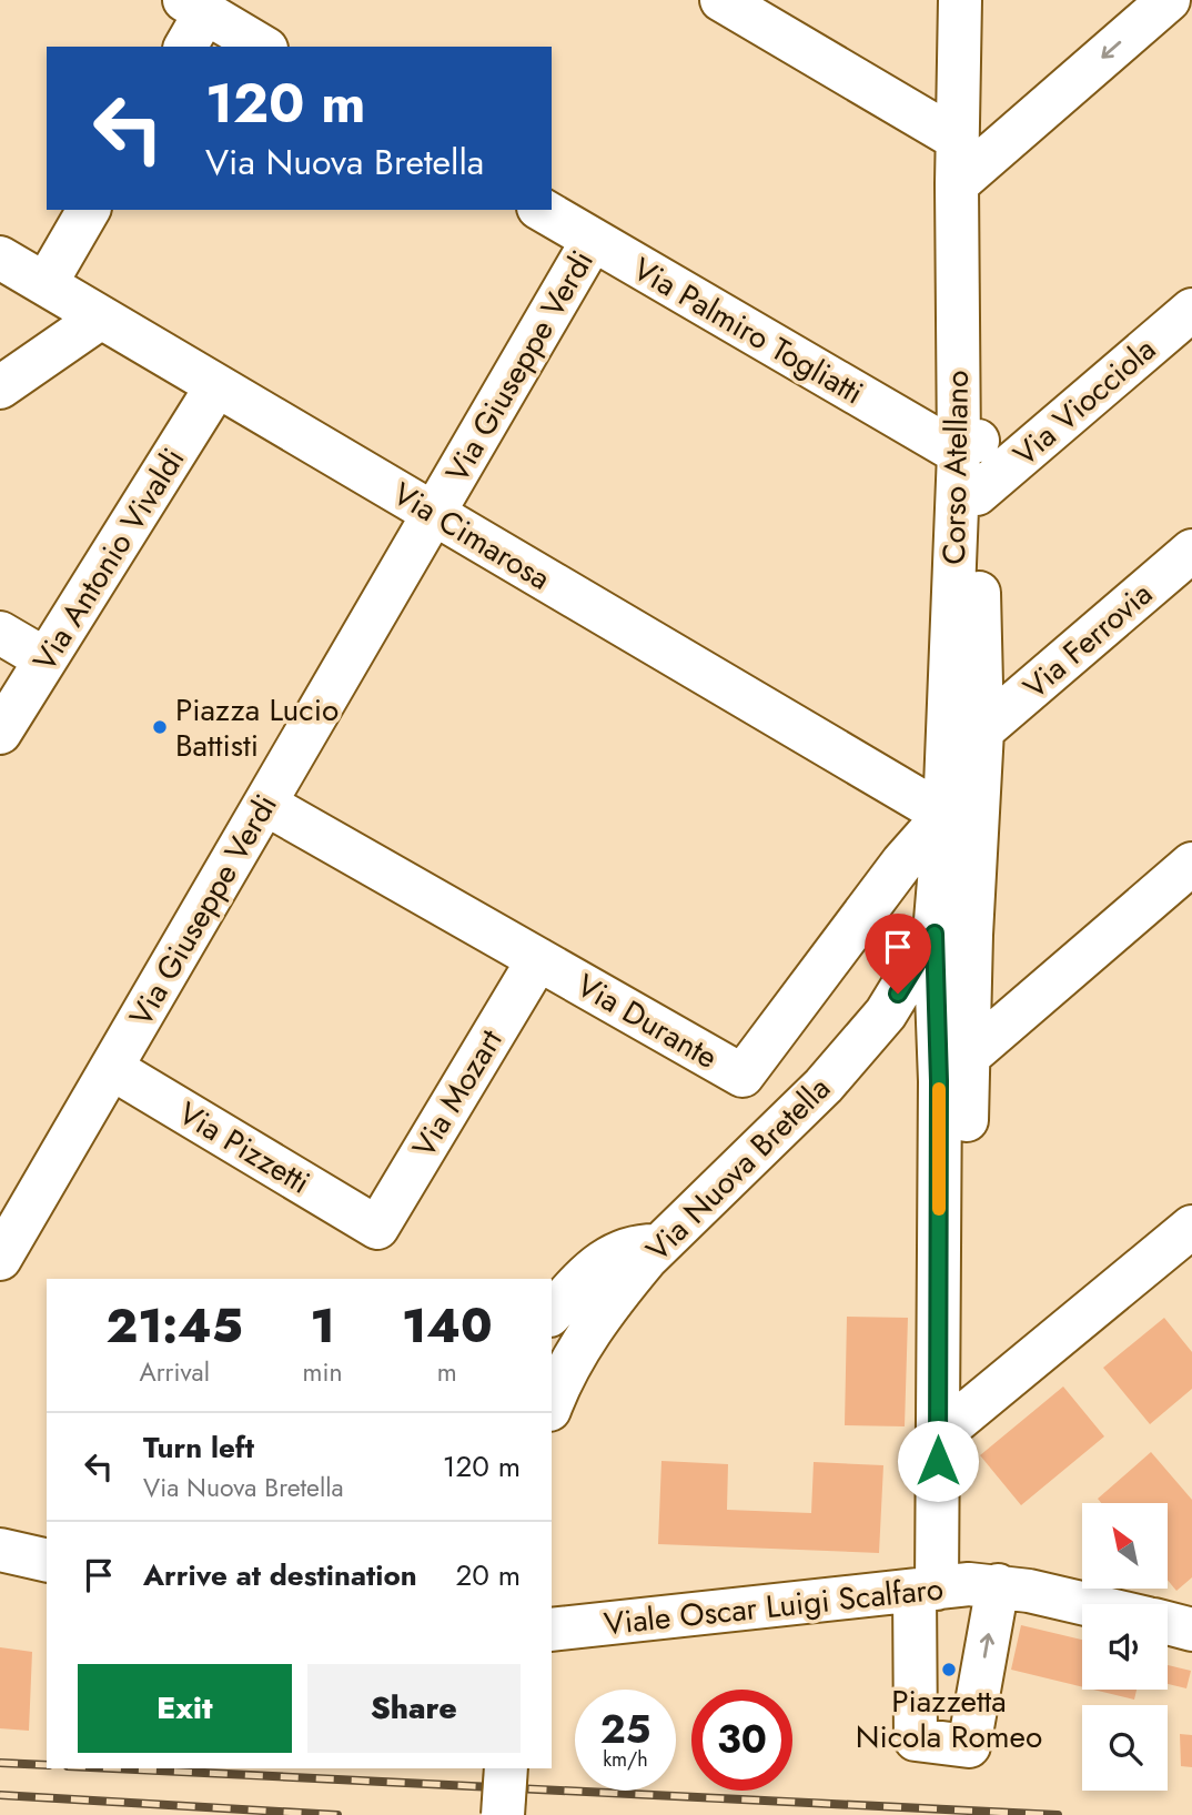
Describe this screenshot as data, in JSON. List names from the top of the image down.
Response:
{
  "streets": {
    "street": [
      "Via Palmiro Togliatti",
      "Via Giuseppe Verdi",
      "Via Viocciola",
      "Corso Atellano",
      "Via Cimarosa",
      "Via Antonio Vivaldi",
      "Via Ferrovia",
      "Via Durante",
      "Via Mozart",
      "Via Pizzetti",
      "Via Nuova Bretella",
      "Viale Oscar Luigi Scalfaro"
    ]
  },
  "crossings": [
    ["Via Palmiro Togliatti", "Via Giuseppe Verdi"],
    ["Via Palmiro Togliatti", "Corso Atellano"],
    ["Via Giuseppe Verdi", "Via Cimarosa"],
    ["Via Giuseppe Verdi", "Via Durante"],
    ["Via Giuseppe Verdi", "Via Pizzetti"],
    ["Corso Atellano", "Via Cimarosa"],
    ["Corso Atellano", "Via Durante"],
    ["Corso Atellano", "Via Nuova Bretella"],
    ["Corso Atellano", "Viale Oscar Luigi Scalfaro"],
    ["Via Cimarosa", "Via Antonio Vivaldi"],
    ["Via Cimarosa", "Via Durante"],
    ["Via Durante", "Via Mozart"],
    ["Via Mozart", "Via Pizzetti"]
  ],
  "places": ["Piazza Lucio Battisti", "Piazzetta Nicola Romeo"],
  "north": "top left",
  "page": {
    "turn": ["120 m", "Via Nuova Bretella"],
    "eta": [
      "21:45",
      "Arrival",
      "1",
      "min",
      "140",
      "m"
    ],
    "list": [
      {
        "name": "Turn left",
        "note": "Via Nuova Bretella",
        "value": "120 m"
      },
      {
        "name": "Arrive at destination",
        "value": "20 m"
      }
    ],
    "buttons": ["Exit", "Share"],
    "speed": "25 km/h",
    "limit": "30"
  }
}
